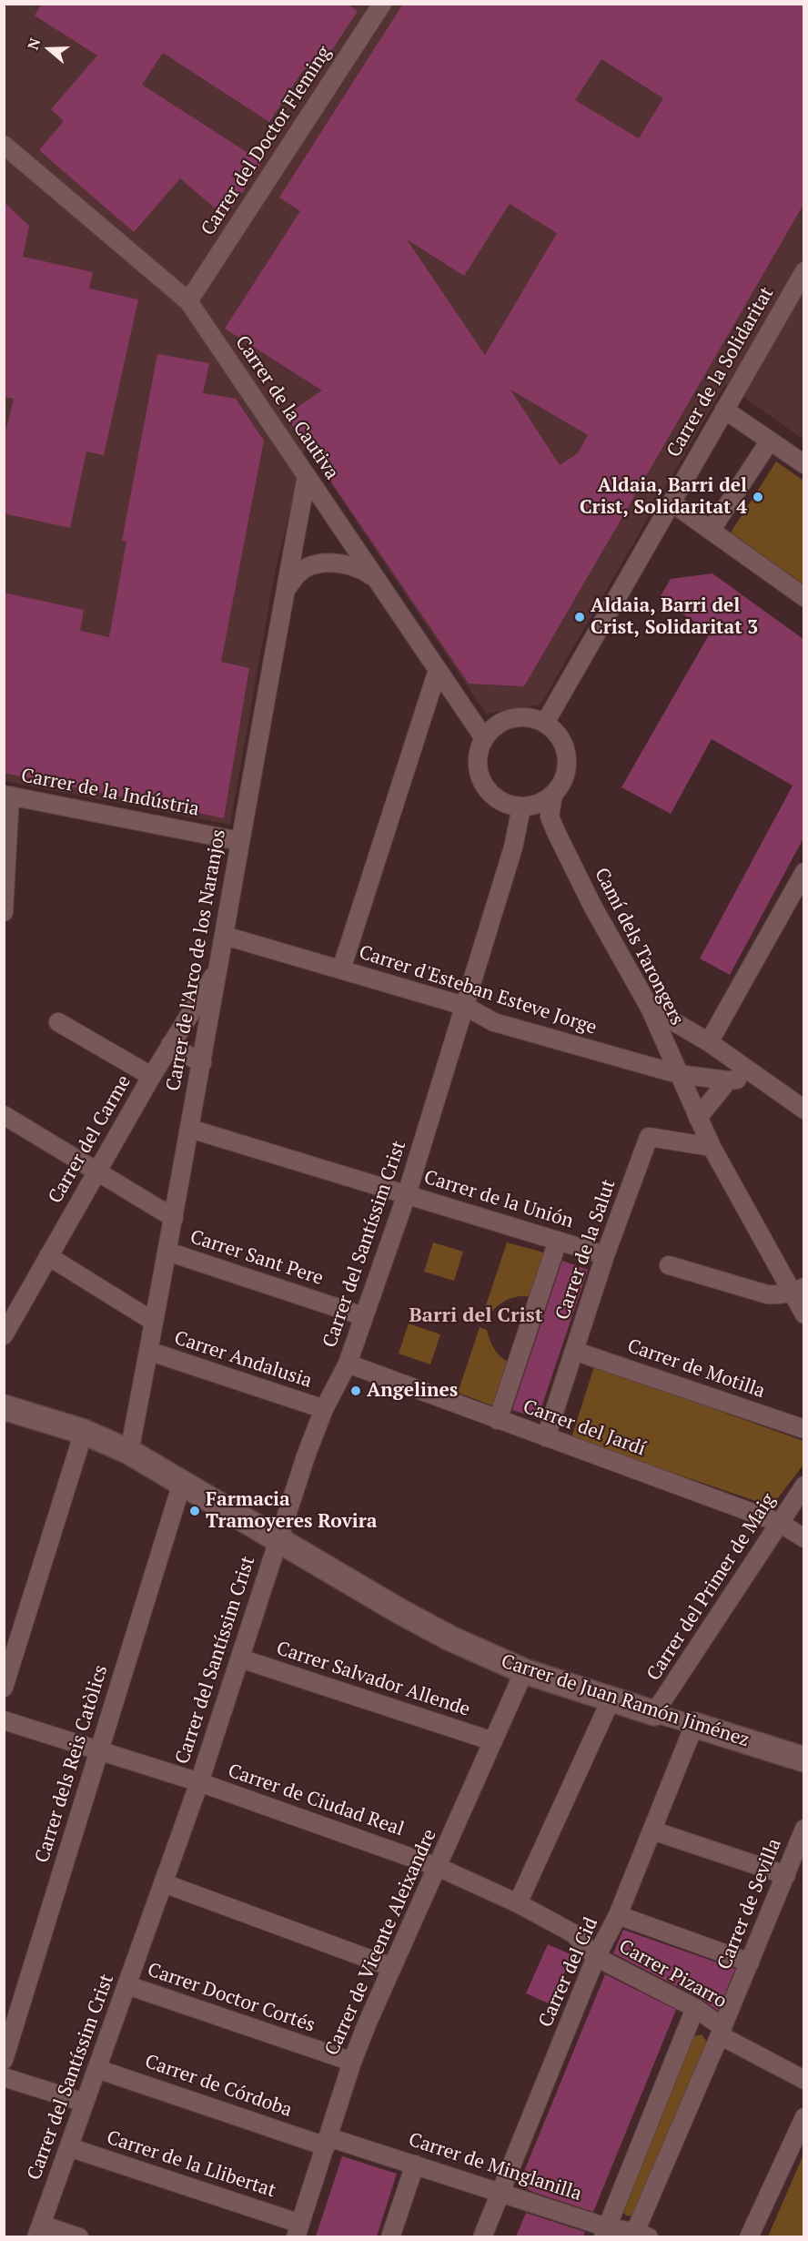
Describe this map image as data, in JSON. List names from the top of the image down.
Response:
{
  "streets": {
    "street": [
      "Carrer del Doctor Fleming",
      "Carrer de la Solidaritat",
      "Carrer de la Cautiva",
      "Carrer de la Indústria",
      "Camí dels Tarongers",
      "Carrer de l'Arco de los Naranjos",
      "Carrer d'Esteban Esteve Jorge",
      "Carrer del Carme",
      "Carrer de la Unión",
      "Carrer del Santíssim Crist",
      "Carrer de la Salut",
      "Carrer Sant Pere",
      "Carrer Andalusia",
      "Carrer de Motilla",
      "Carrer del Jardí",
      "Carrer del Primer de Maig",
      "Carrer Salvador Allende",
      "Carrer de Juan Ramón Jiménez",
      "Carrer dels Reis Catòlics",
      "Carrer de Ciudad Real",
      "Carrer de Sevilla",
      "Carrer de Vicente Aleixandre",
      "Carrer del Cid",
      "Carrer Pizarro",
      "Carrer Doctor Cortés",
      "Carrer de Córdoba",
      "Carrer de la Llibertat",
      "Carrer de Minglanilla"
    ]
  },
  "crossings": [
    ["Carrer del Doctor Fleming", "Carrer de la Cautiva"],
    ["Carrer de la Solidaritat", "Carrer de la Cautiva"],
    ["Carrer de la Solidaritat", "Camí dels Tarongers"],
    ["Carrer de la Solidaritat", "Carrer del Santíssim Crist"],
    ["Carrer de la Cautiva", "Camí dels Tarongers"],
    ["Carrer de la Cautiva", "Carrer de l'Arco de los Naranjos"],
    ["Carrer de la Cautiva", "Carrer d'Esteban Esteve Jorge"],
    ["Carrer de la Cautiva", "Carrer del Santíssim Crist"],
    ["Carrer de la Indústria", "Carrer de l'Arco de los Naranjos"],
    ["Camí dels Tarongers", "Carrer d'Esteban Esteve Jorge"],
    ["Camí dels Tarongers", "Carrer del Santíssim Crist"],
    ["Camí dels Tarongers", "Carrer de la Salut"],
    ["Carrer de l'Arco de los Naranjos", "Carrer d'Esteban Esteve Jorge"],
    ["Carrer de l'Arco de los Naranjos", "Carrer del Carme"],
    ["Carrer de l'Arco de los Naranjos", "Carrer de la Unión"],
    ["Carrer de l'Arco de los Naranjos", "Carrer Sant Pere"],
    ["Carrer de l'Arco de los Naranjos", "Carrer Andalusia"],
    ["Carrer de l'Arco de los Naranjos", "Carrer de Juan Ramón Jiménez"],
    ["Carrer d'Esteban Esteve Jorge", "Carrer del Santíssim Crist"],
    ["Carrer de la Unión", "Carrer del Santíssim Crist"],
    ["Carrer de la Unión", "Carrer de la Salut"],
    ["Carrer del Santíssim Crist", "Carrer Sant Pere"],
    ["Carrer del Santíssim Crist", "Carrer Andalusia"],
    ["Carrer del Santíssim Crist", "Carrer del Jardí"],
    ["Carrer del Santíssim Crist", "Carrer Salvador Allende"],
    ["Carrer del Santíssim Crist", "Carrer de Juan Ramón Jiménez"],
    ["Carrer del Santíssim Crist", "Carrer de Ciudad Real"],
    ["Carrer del Santíssim Crist", "Carrer Doctor Cortés"],
    ["Carrer del Santíssim Crist", "Carrer de Córdoba"],
    ["Carrer del Santíssim Crist", "Carrer de la Llibertat"],
    ["Carrer de la Salut", "Carrer de Motilla"],
    ["Carrer de la Salut", "Carrer del Jardí"],
    ["Carrer del Jardí", "Carrer del Primer de Maig"],
    ["Carrer del Primer de Maig", "Carrer de Juan Ramón Jiménez"],
    ["Carrer Salvador Allende", "Carrer de Vicente Aleixandre"],
    ["Carrer de Juan Ramón Jiménez", "Carrer dels Reis Catòlics"],
    ["Carrer de Juan Ramón Jiménez", "Carrer de Vicente Aleixandre"],
    ["Carrer de Juan Ramón Jiménez", "Carrer del Cid"],
    ["Carrer dels Reis Catòlics", "Carrer de Ciudad Real"],
    ["Carrer de Ciudad Real", "Carrer de Vicente Aleixandre"],
    ["Carrer de Ciudad Real", "Carrer del Cid"],
    ["Carrer de Ciudad Real", "Carrer Pizarro"],
    ["Carrer de Sevilla", "Carrer Pizarro"],
    ["Carrer de Sevilla", "Carrer de Minglanilla"],
    ["Carrer de Vicente Aleixandre", "Carrer Doctor Cortés"],
    ["Carrer de Vicente Aleixandre", "Carrer de Córdoba"],
    ["Carrer de Vicente Aleixandre", "Carrer de la Llibertat"],
    ["Carrer de Vicente Aleixandre", "Carrer de Minglanilla"],
    ["Carrer del Cid", "Carrer Pizarro"],
    ["Carrer del Cid", "Carrer de Minglanilla"],
    ["Carrer de Córdoba", "Carrer de Minglanilla"]
  ],
  "districts": ["Barri del Crist"],
  "places": [
    "Aldaia, Barri del Crist, Solidaritat 4",
    "Aldaia, Barri del Crist, Solidaritat 3",
    "Angelines",
    "Farmacia Tramoyeres Rovira"
  ],
  "north": "left"
}
